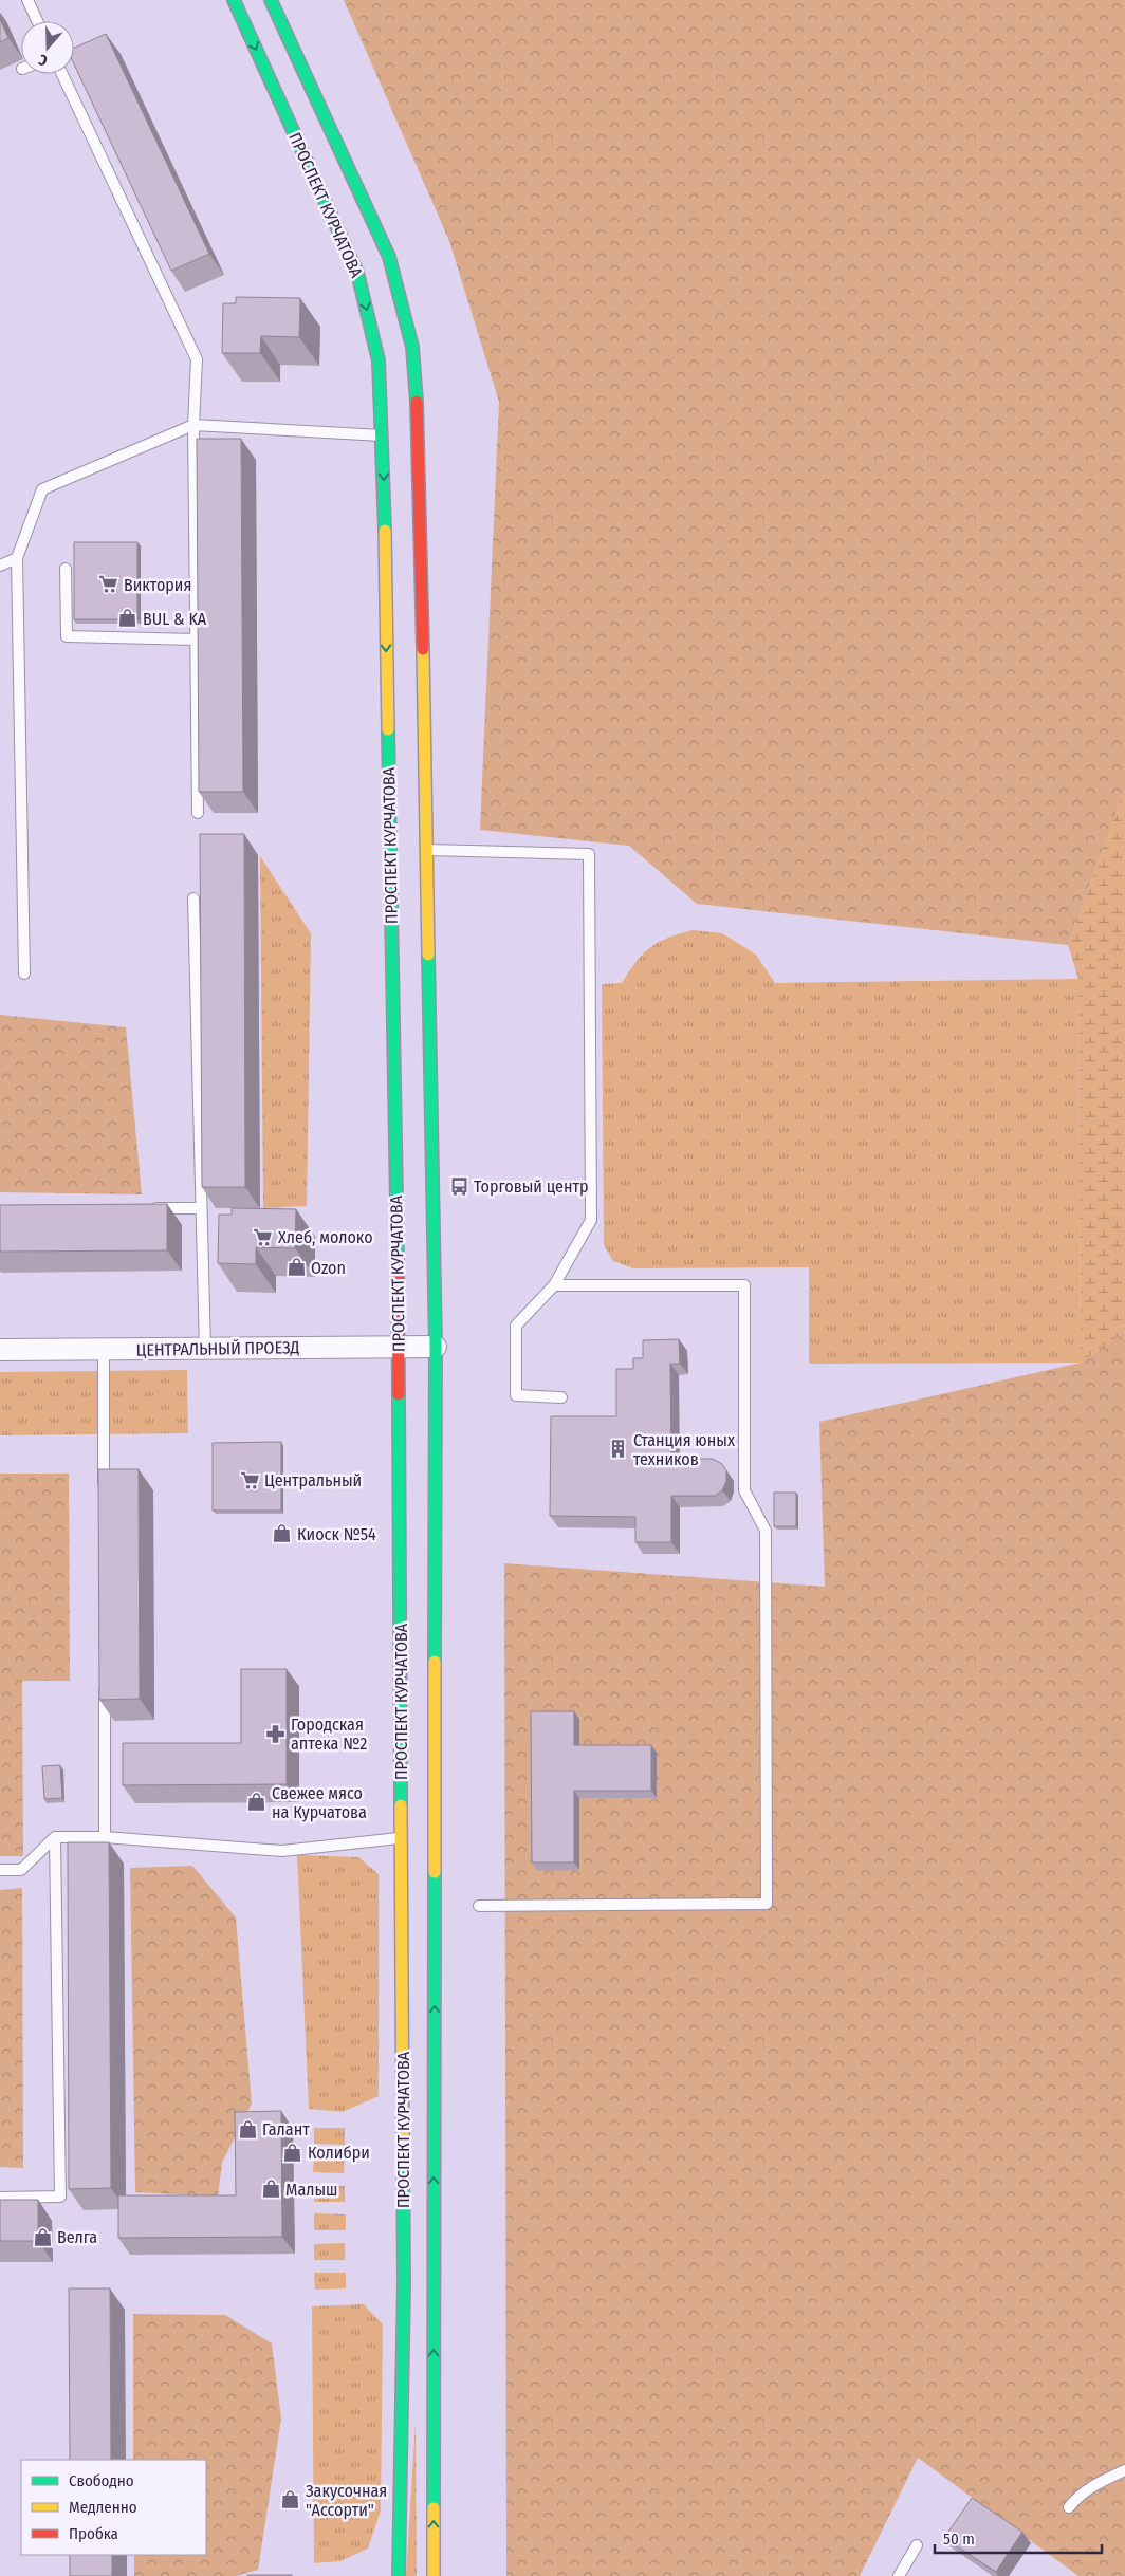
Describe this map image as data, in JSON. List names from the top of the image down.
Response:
{
  "streets": {
    "main road": ["ПРОСПЕКТ КУРЧАТОВА"],
    "street": ["ЦЕНТРАЛЬНЫЙ ПРОЕЗД"]
  },
  "crossings": [
    ["ПРОСПЕКТ КУРЧАТОВА", "ЦЕНТРАЛЬНЫЙ ПРОЕЗД"]
  ],
  "places": {
    "supermarket": ["Виктория", "Хлеб, молоко", "Центральный"],
    "shop": [
      "BUL & KA",
      "Ozon",
      "Киоск №54",
      "Свежее мясо на Курчатова",
      "Галант",
      "Колибри",
      "Малыш",
      "Велга",
      "Закусочная \"Ассорти\""
    ],
    "bus stop": ["Торговый центр"],
    "building": ["Станция юных техников"],
    "pharmacy": ["Городская аптека №2"]
  },
  "legend": ["Свободно", "Медленно", "Пробка"],
  "scale_bar": "50 m",
  "north": "bottom"
}
